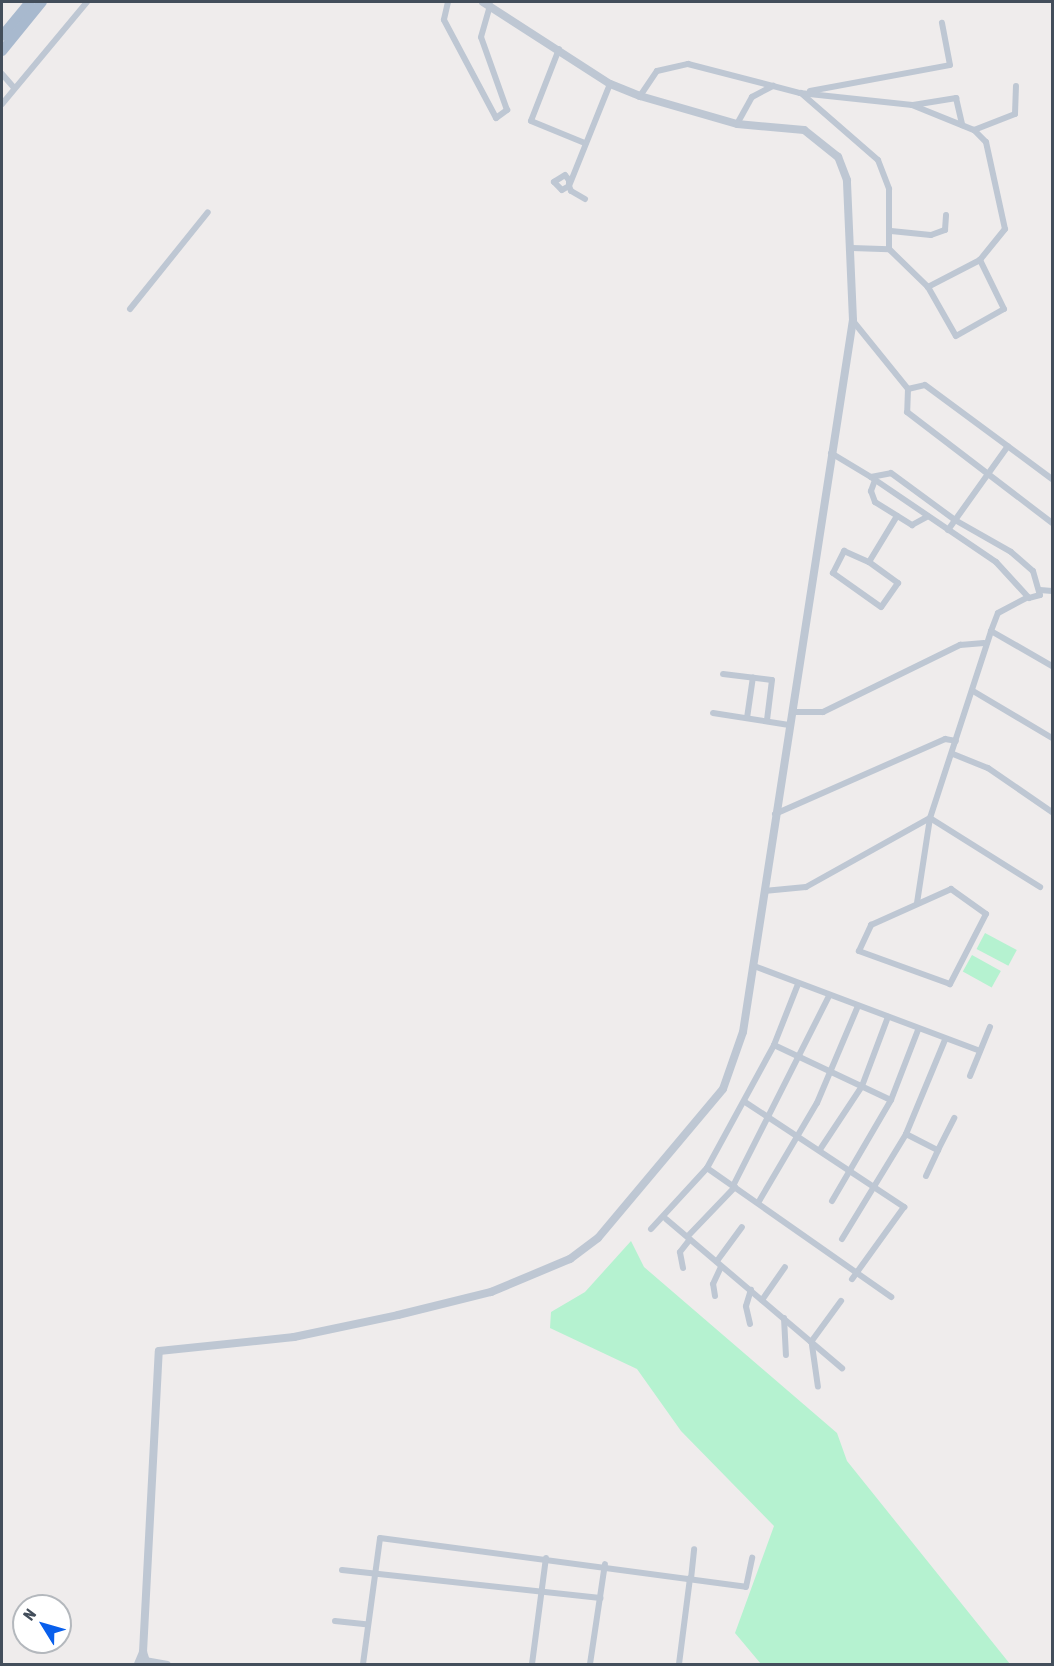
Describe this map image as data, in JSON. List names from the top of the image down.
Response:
{
  "north": "top left"
}
